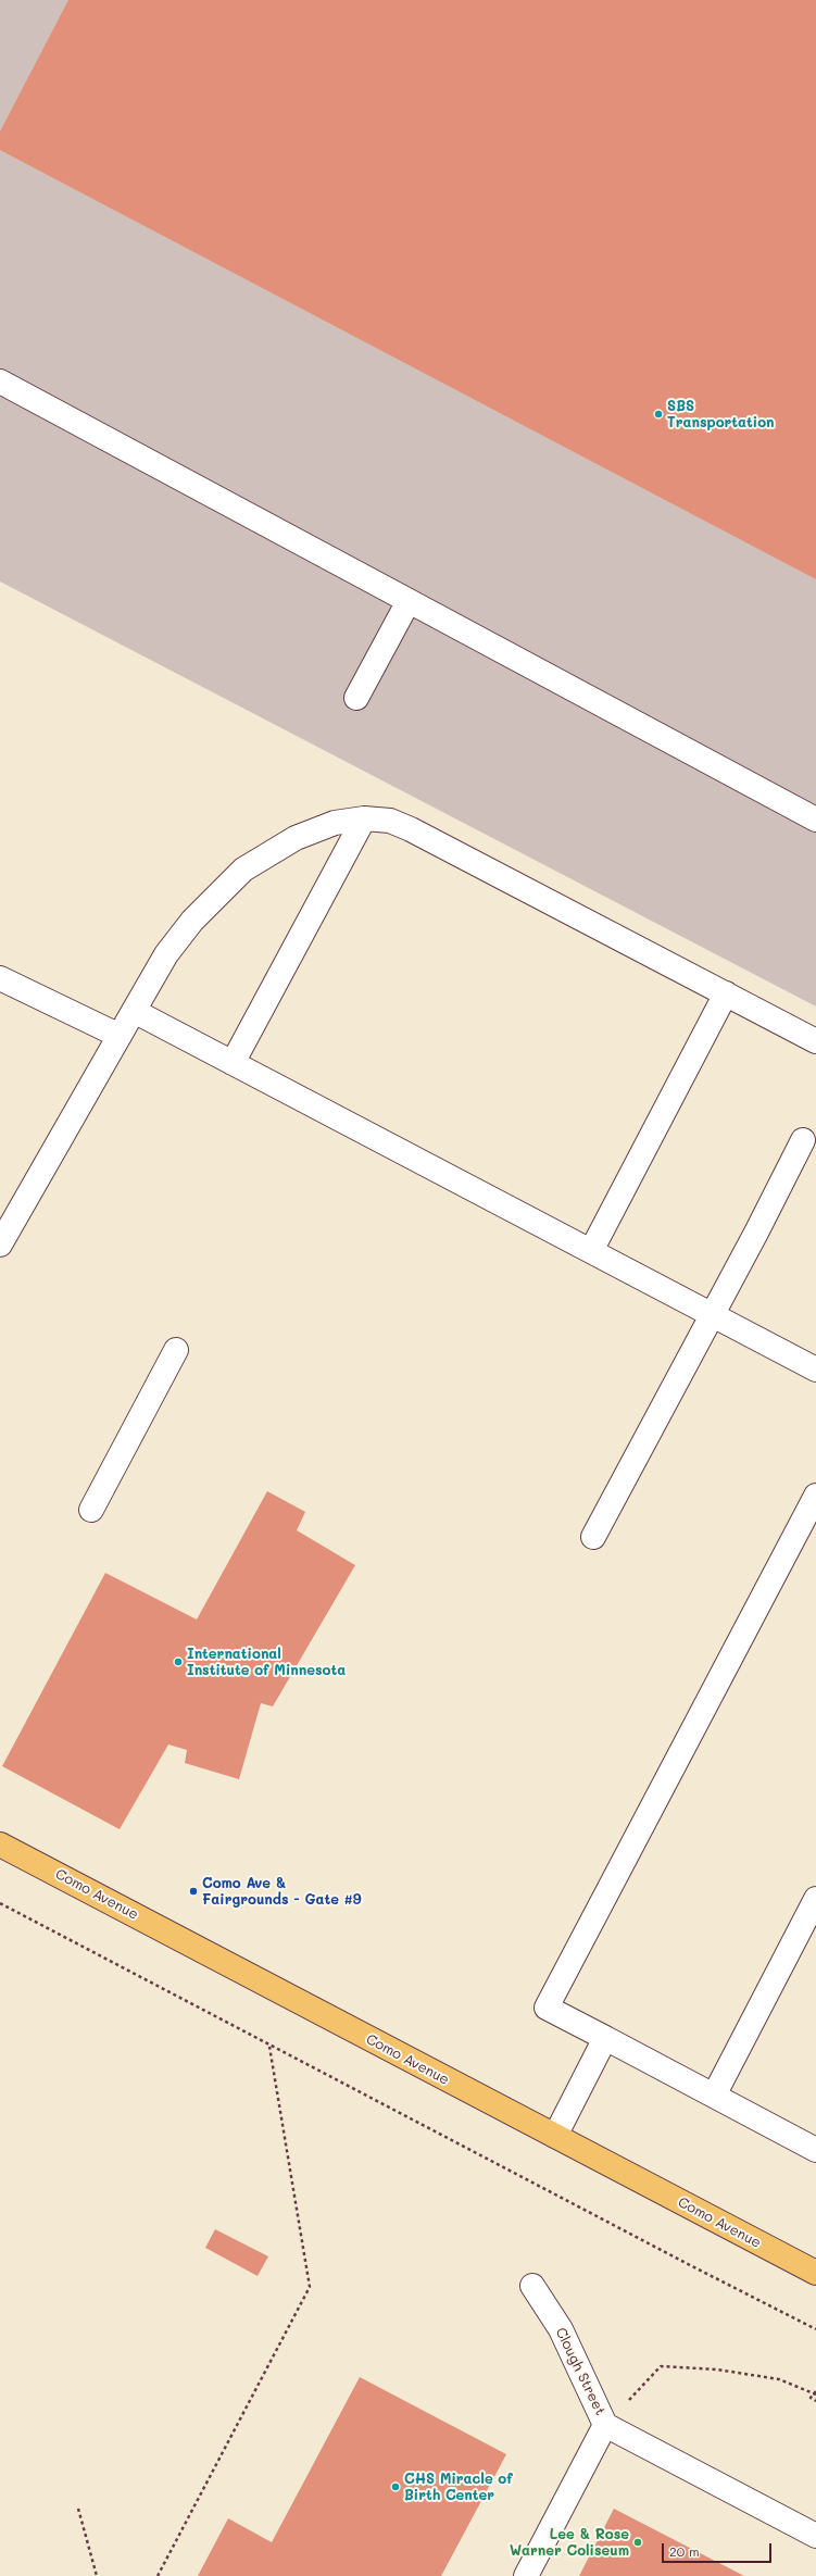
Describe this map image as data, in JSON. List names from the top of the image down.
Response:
{
  "streets": {
    "main road": ["Como Avenue"],
    "street": ["Clough Street"]
  },
  "places": [
    "SBS Transportation",
    "International Institute of Minnesota",
    "Como Ave & Fairgrounds - Gate #9",
    "CHS Miracle of Birth Center",
    "Lee & Rose Warner Coliseum"
  ],
  "scale_bar": "20 m"
}
